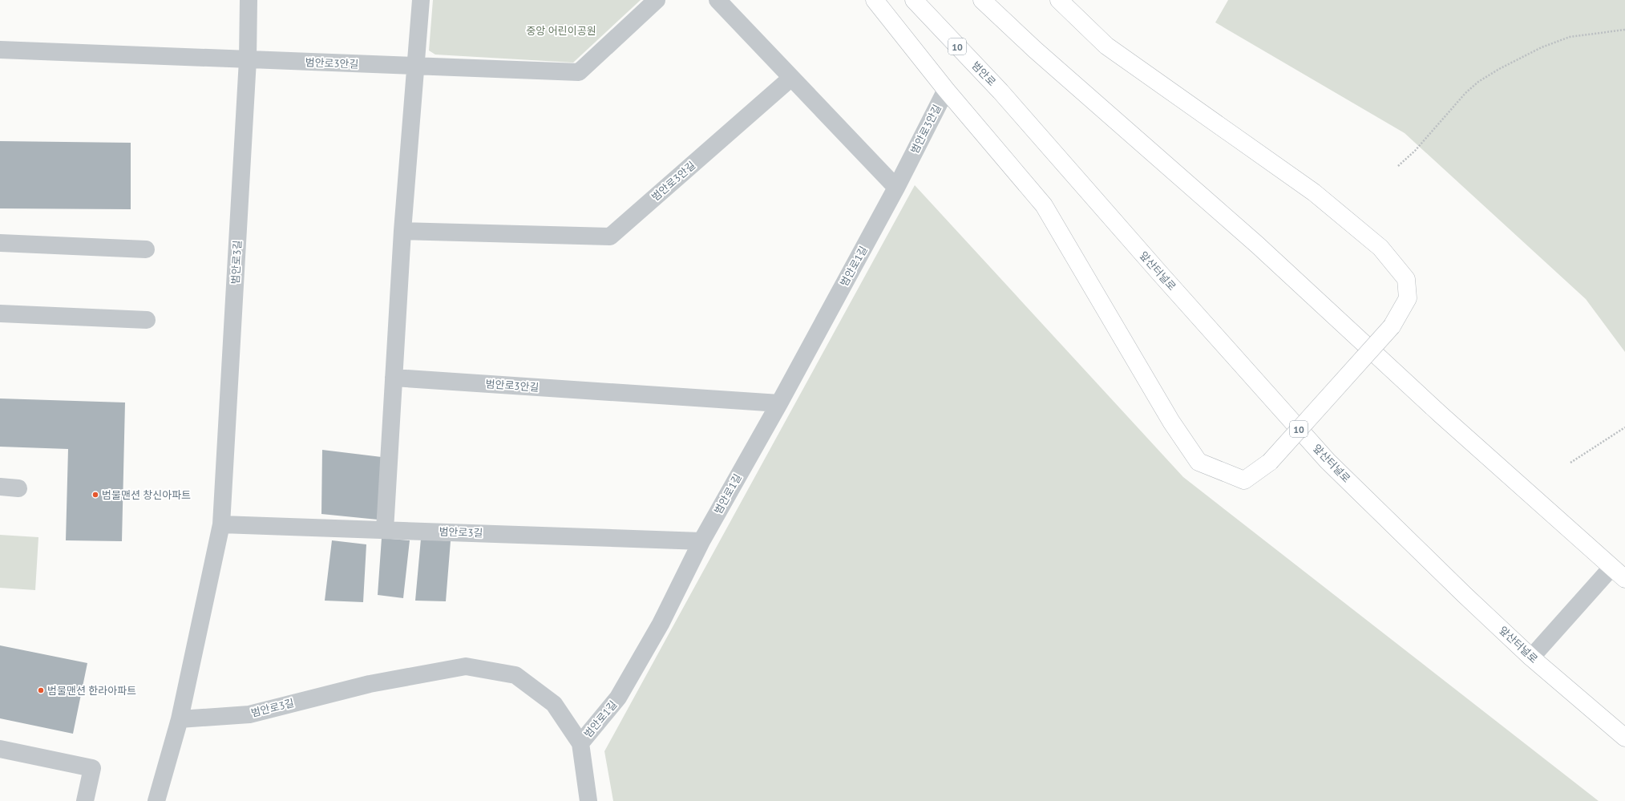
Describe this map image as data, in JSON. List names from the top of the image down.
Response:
{
  "streets": {
    "highway": ["10", "범안로", "앞산터널로"],
    "street": ["범안로3안길", "범안로3길", "범안로1길"]
  },
  "crossings": [
    ["범안로3안길", "범안로3길"],
    ["범안로3안길", "범안로1길"],
    ["범안로", "앞산터널로"],
    ["범안로3길", "범안로1길"]
  ],
  "parks": ["중앙 어린이공원"],
  "places": ["범물맨션 창신아파트", "범물맨션 한라아파트"]
}
